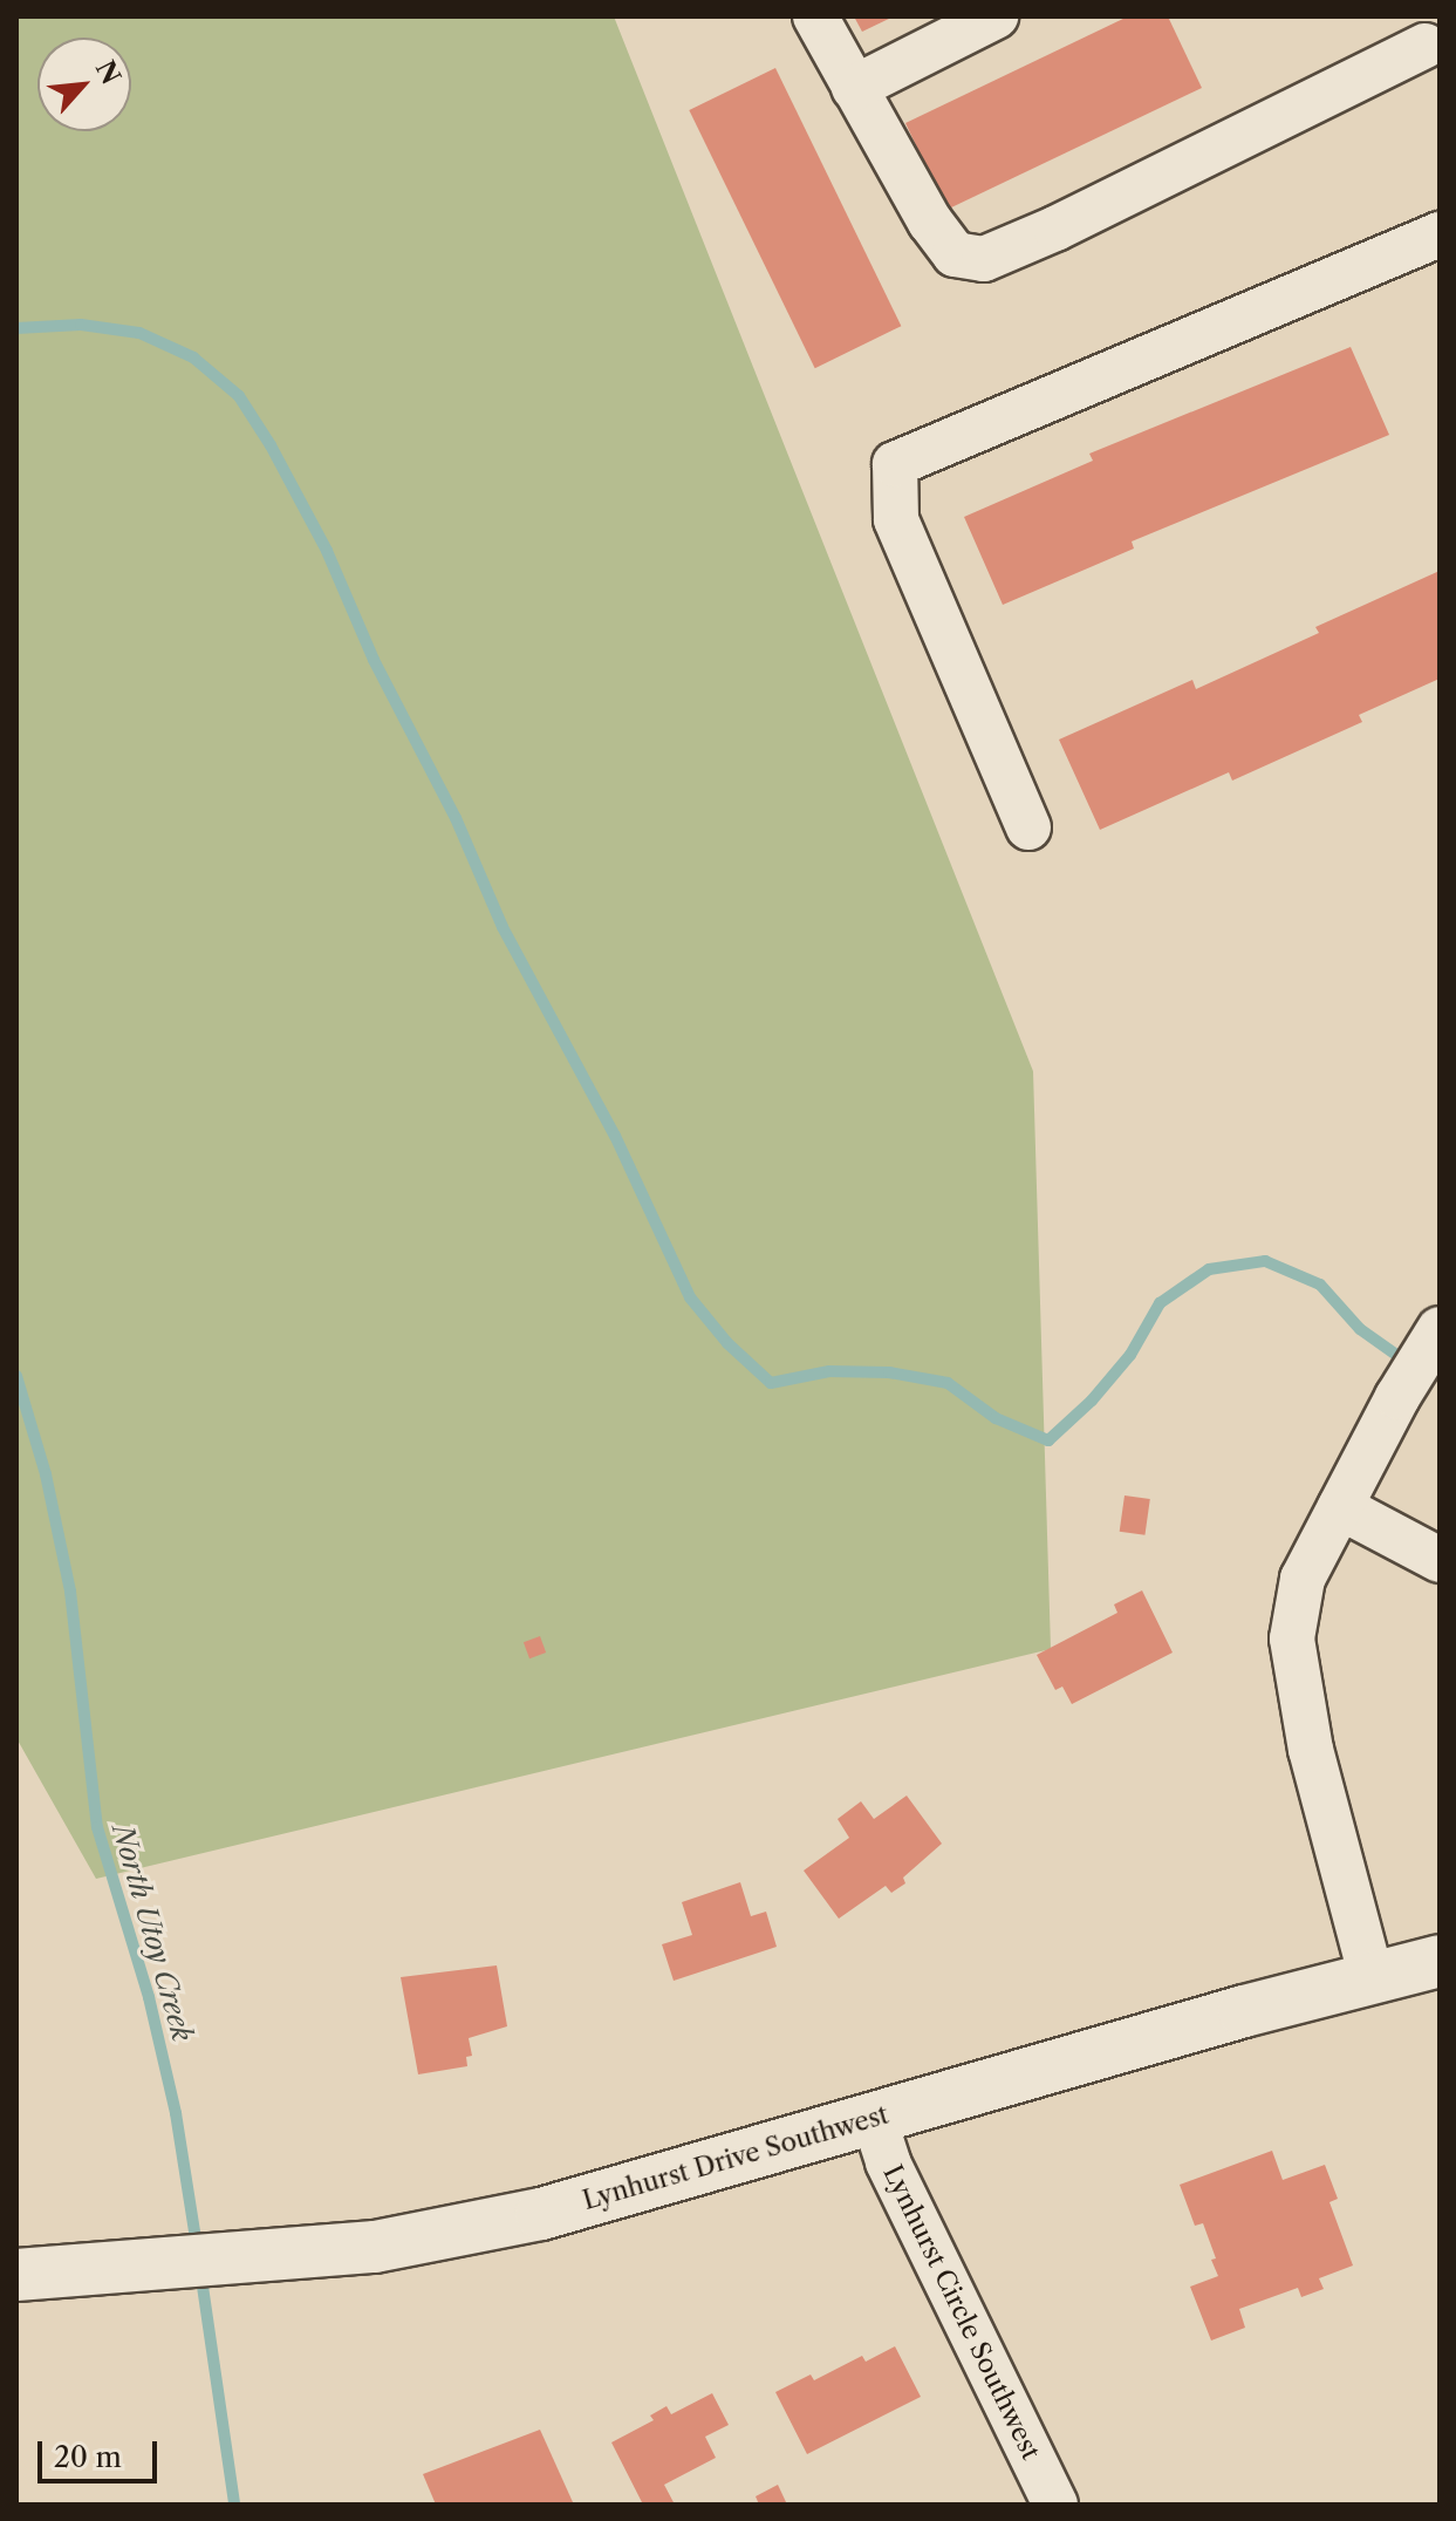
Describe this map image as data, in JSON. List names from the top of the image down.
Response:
{
  "streets": {
    "street": ["Lynhurst Drive Southwest", "Lynhurst Circle Southwest"]
  },
  "crossings": [
    ["Lynhurst Drive Southwest", "Lynhurst Circle Southwest"]
  ],
  "water": ["North Utoy Creek"],
  "scale_bar": "20 m",
  "north": "top right"
}
